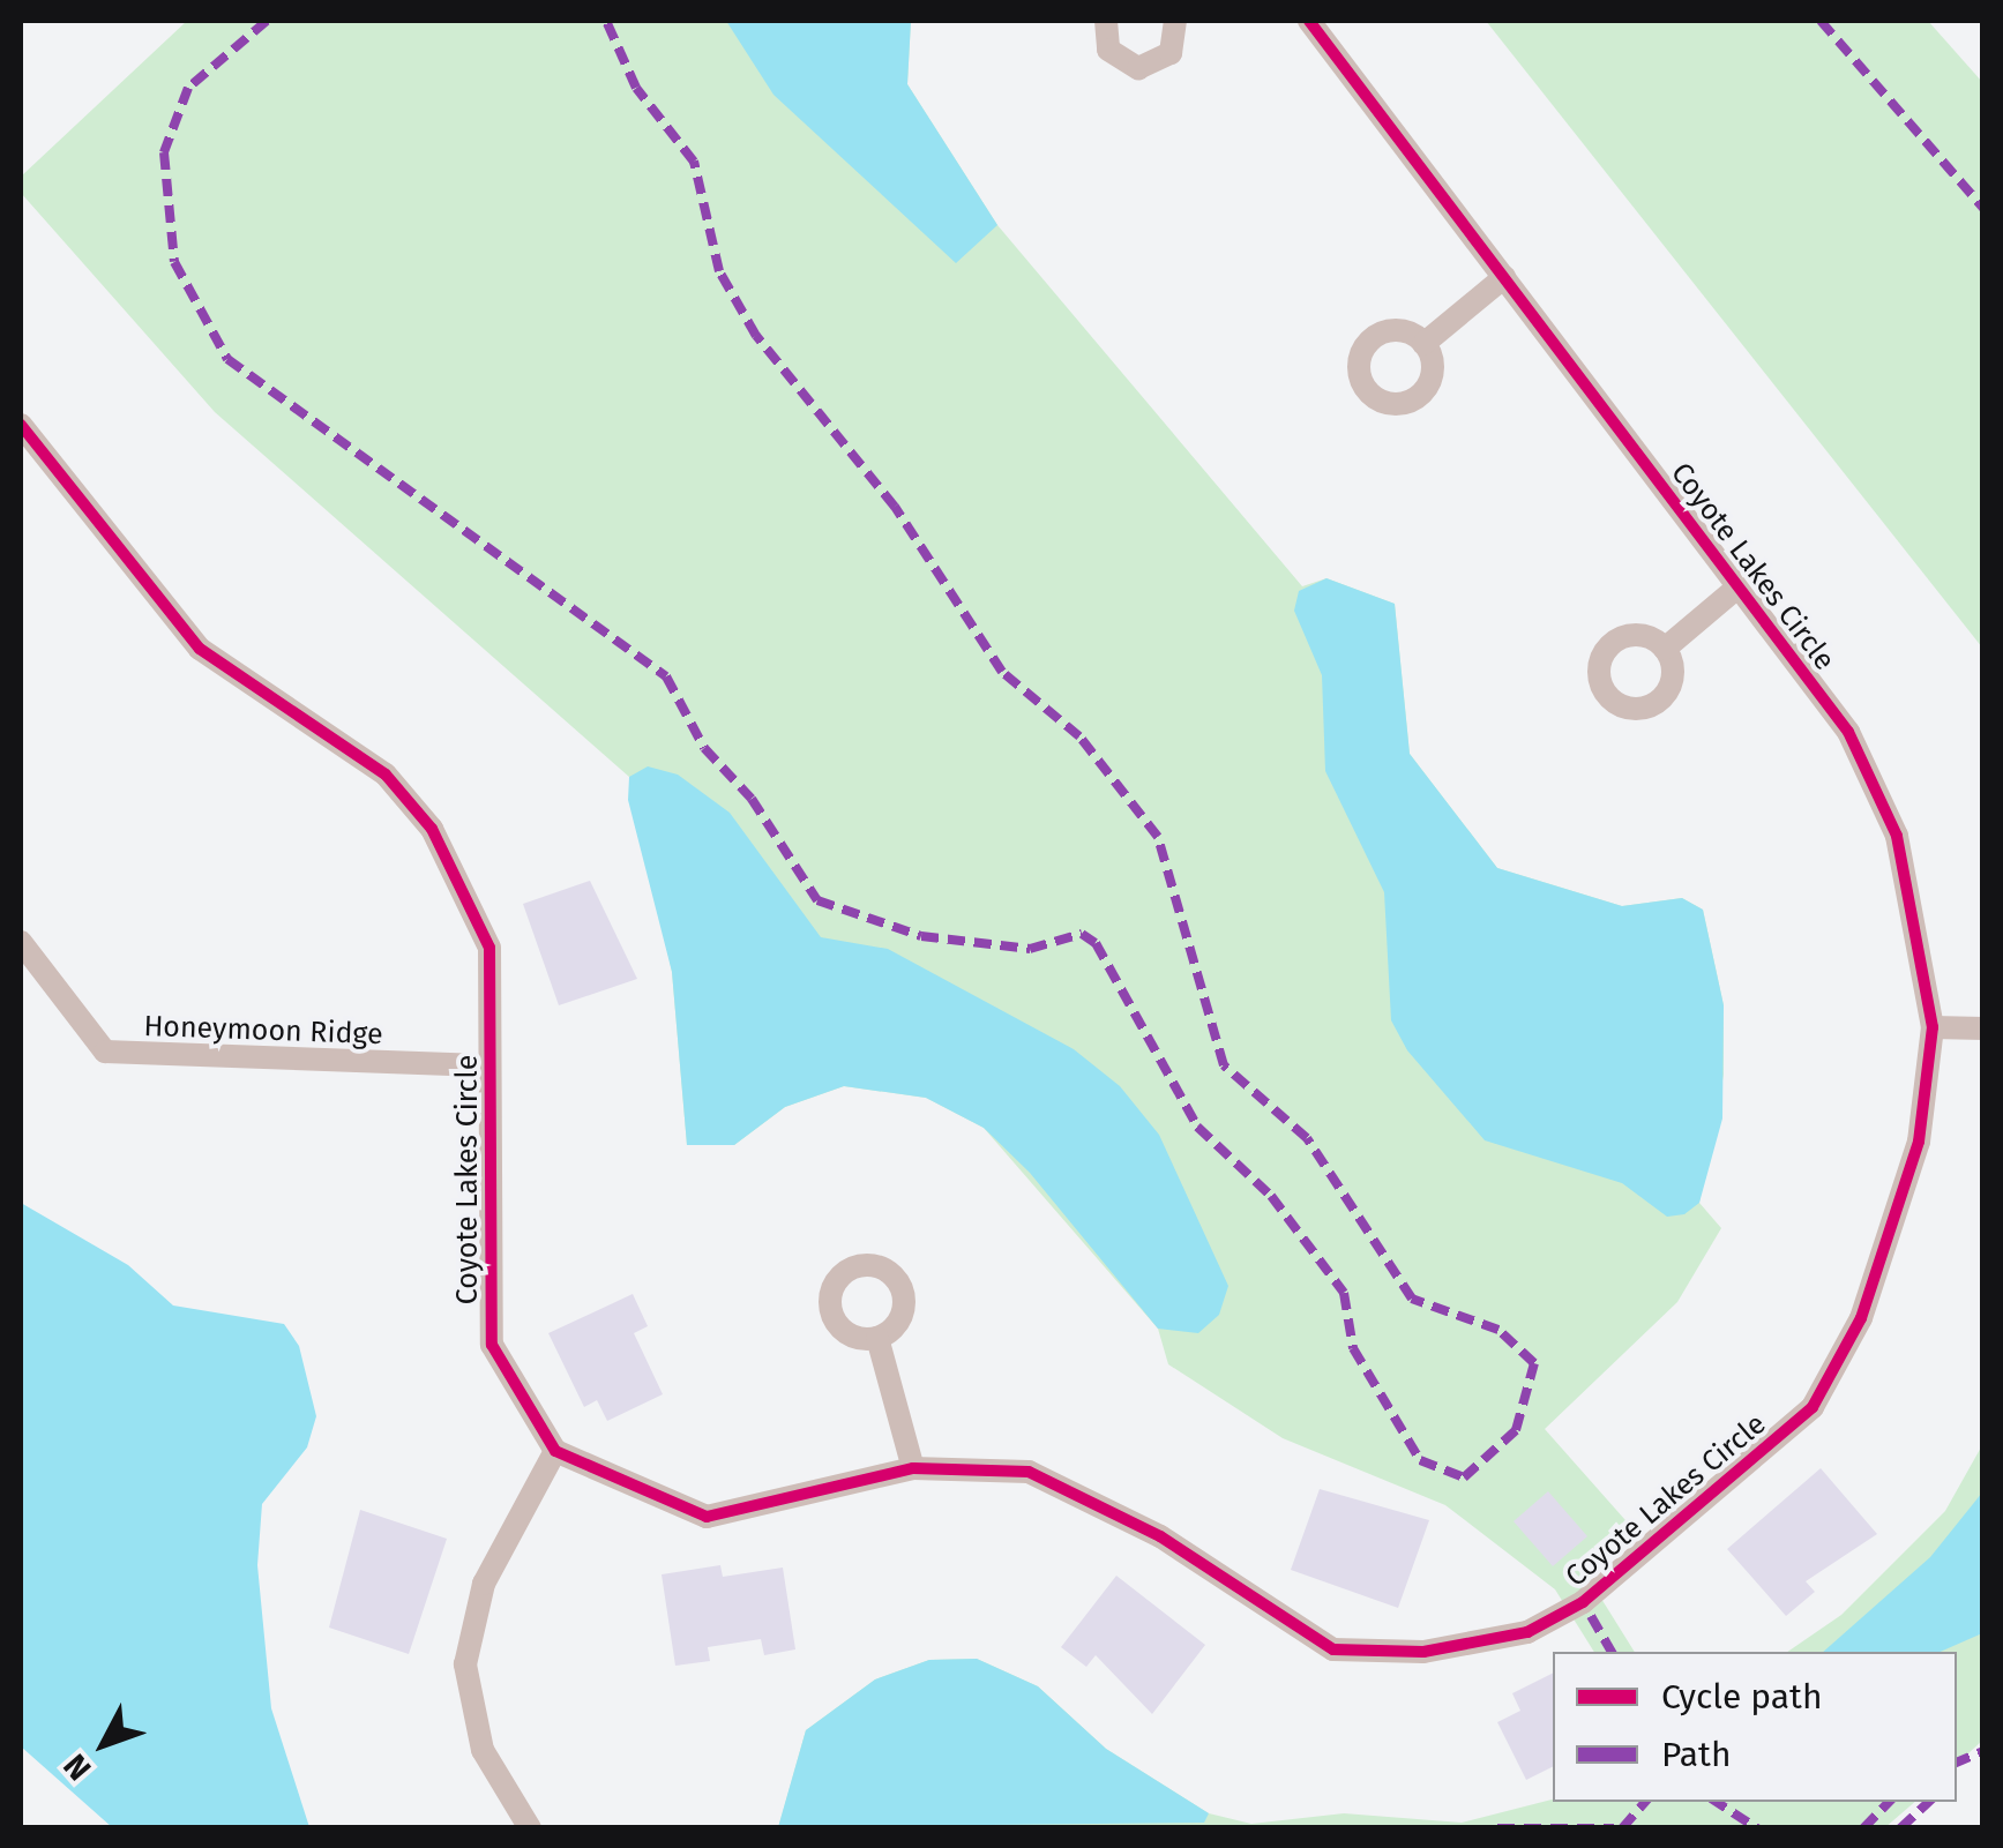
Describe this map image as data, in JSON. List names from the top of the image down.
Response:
{
  "streets": {
    "street": ["Coyote Lakes Circle", "Honeymoon Ridge"]
  },
  "crossings": [
    ["Coyote Lakes Circle", "Honeymoon Ridge"]
  ],
  "legend": ["Cycle path", "Path"],
  "north": "bottom left"
}
